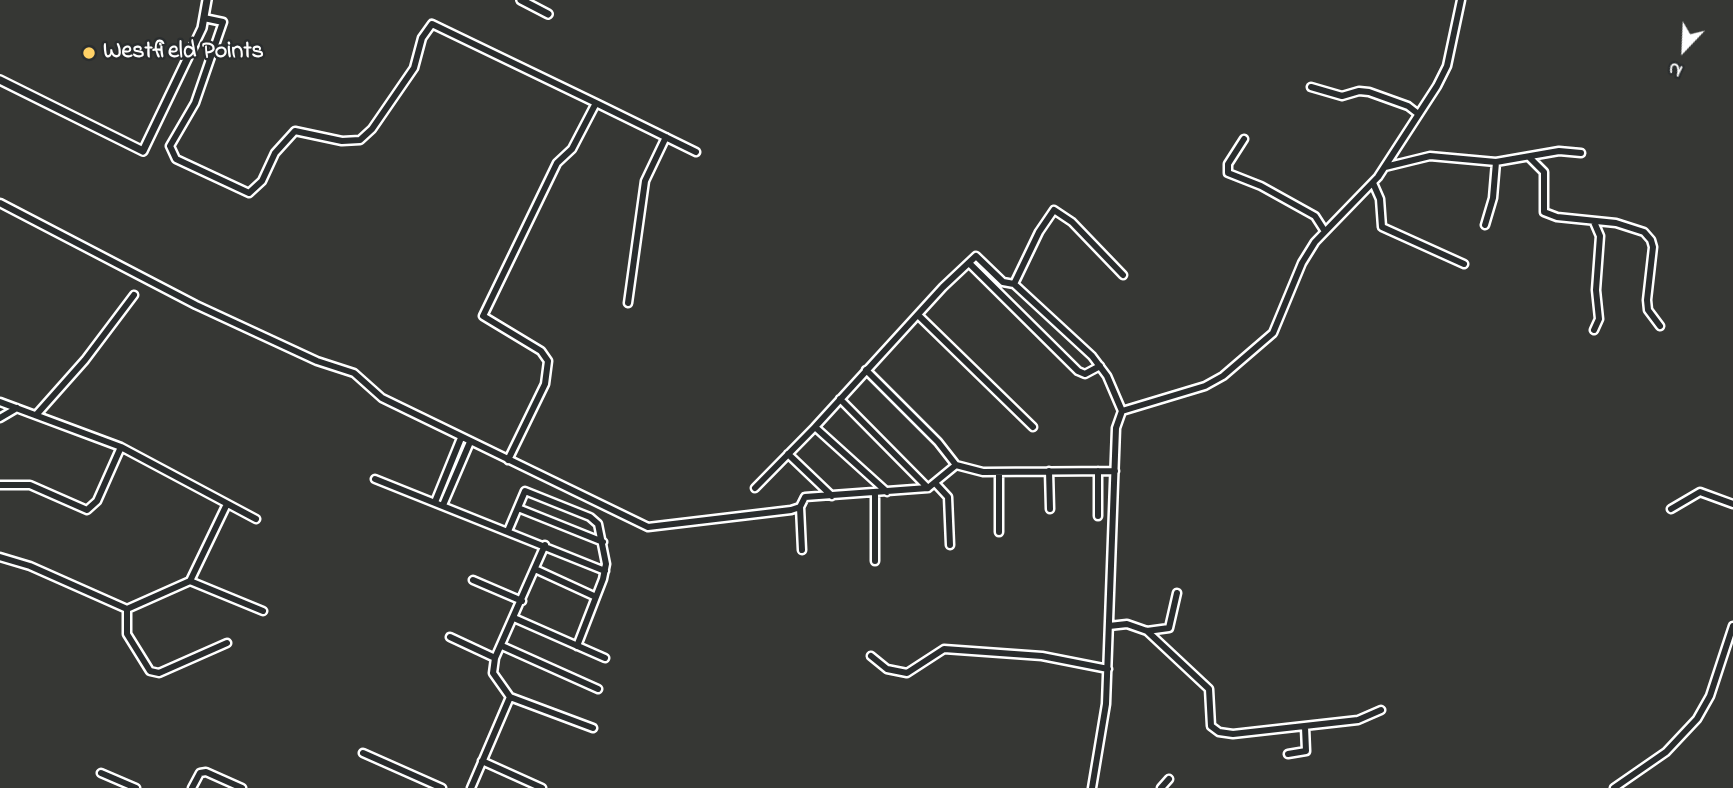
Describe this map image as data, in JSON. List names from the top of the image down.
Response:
{
  "places": ["Westfield Points"],
  "north": "bottom left"
}
